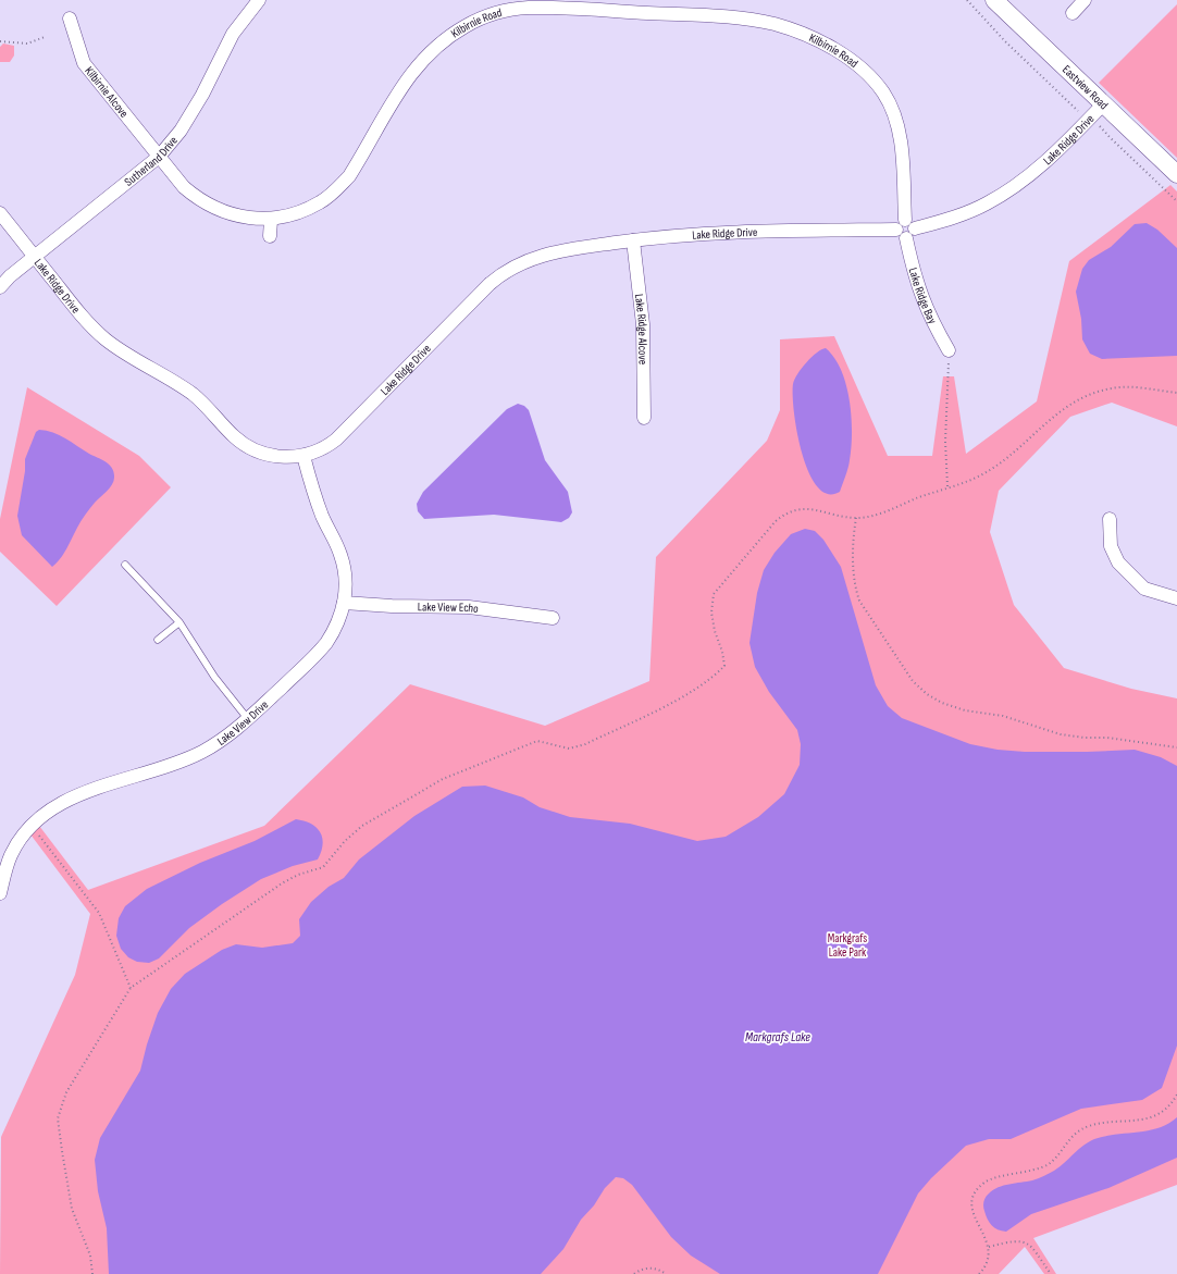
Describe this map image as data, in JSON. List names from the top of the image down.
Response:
{
  "streets": {
    "street": [
      "Kilbirnie Road",
      "Eastview Road",
      "Kilbirnie Alcove",
      "Lake Ridge Drive",
      "Sutherland Drive",
      "Lake Ridge Bay",
      "Lake Ridge Alcove",
      "Lake View Echo",
      "Lake View Drive"
    ]
  },
  "crossings": [
    ["Kilbirnie Road", "Kilbirnie Alcove"],
    ["Kilbirnie Road", "Lake Ridge Drive"],
    ["Kilbirnie Road", "Sutherland Drive"],
    ["Kilbirnie Road", "Lake Ridge Bay"],
    ["Eastview Road", "Lake Ridge Drive"],
    ["Kilbirnie Alcove", "Sutherland Drive"],
    ["Lake Ridge Drive", "Sutherland Drive"],
    ["Lake Ridge Drive", "Lake Ridge Bay"],
    ["Lake Ridge Drive", "Lake Ridge Alcove"],
    ["Lake Ridge Drive", "Lake View Drive"],
    ["Lake View Echo", "Lake View Drive"]
  ],
  "water": ["Markgrafs Lake"],
  "parks": ["Markgrafs Lake Park"]
}
